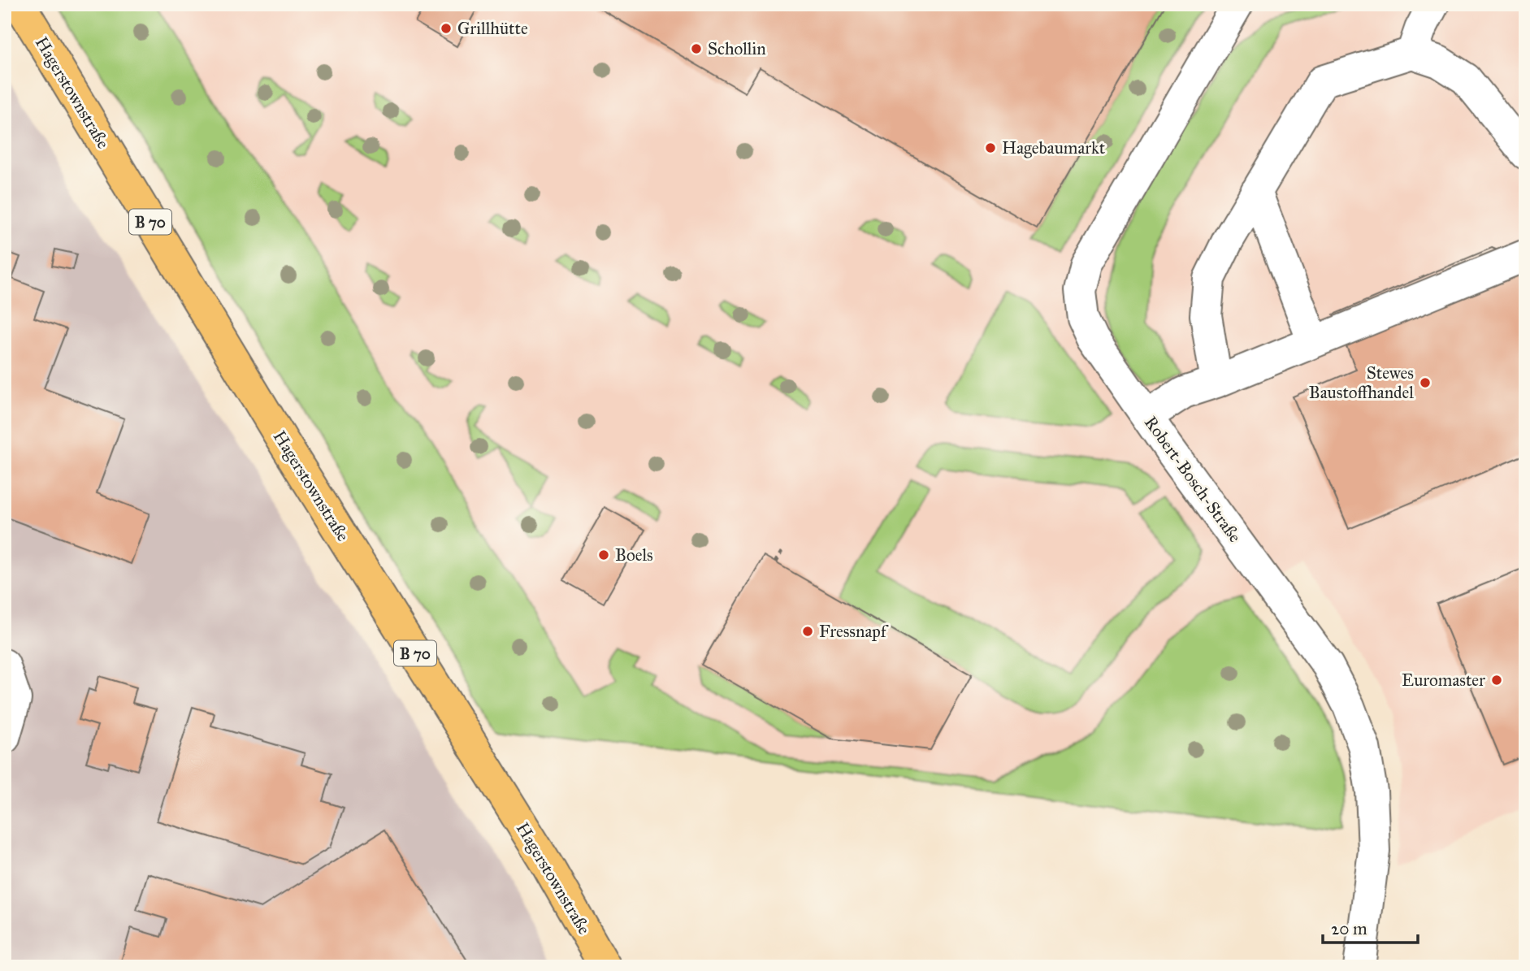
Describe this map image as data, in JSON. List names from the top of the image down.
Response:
{
  "streets": {
    "main road": ["Hagerstownstraße", "B 70"],
    "street": ["Robert-Bosch-Straße"]
  },
  "places": [
    "Grillhütte",
    "Schollin",
    "Hagebaumarkt",
    "Stewes Baustoffhandel",
    "Boels",
    "Fressnapf",
    "Euromaster"
  ],
  "scale_bar": "20 m"
}
